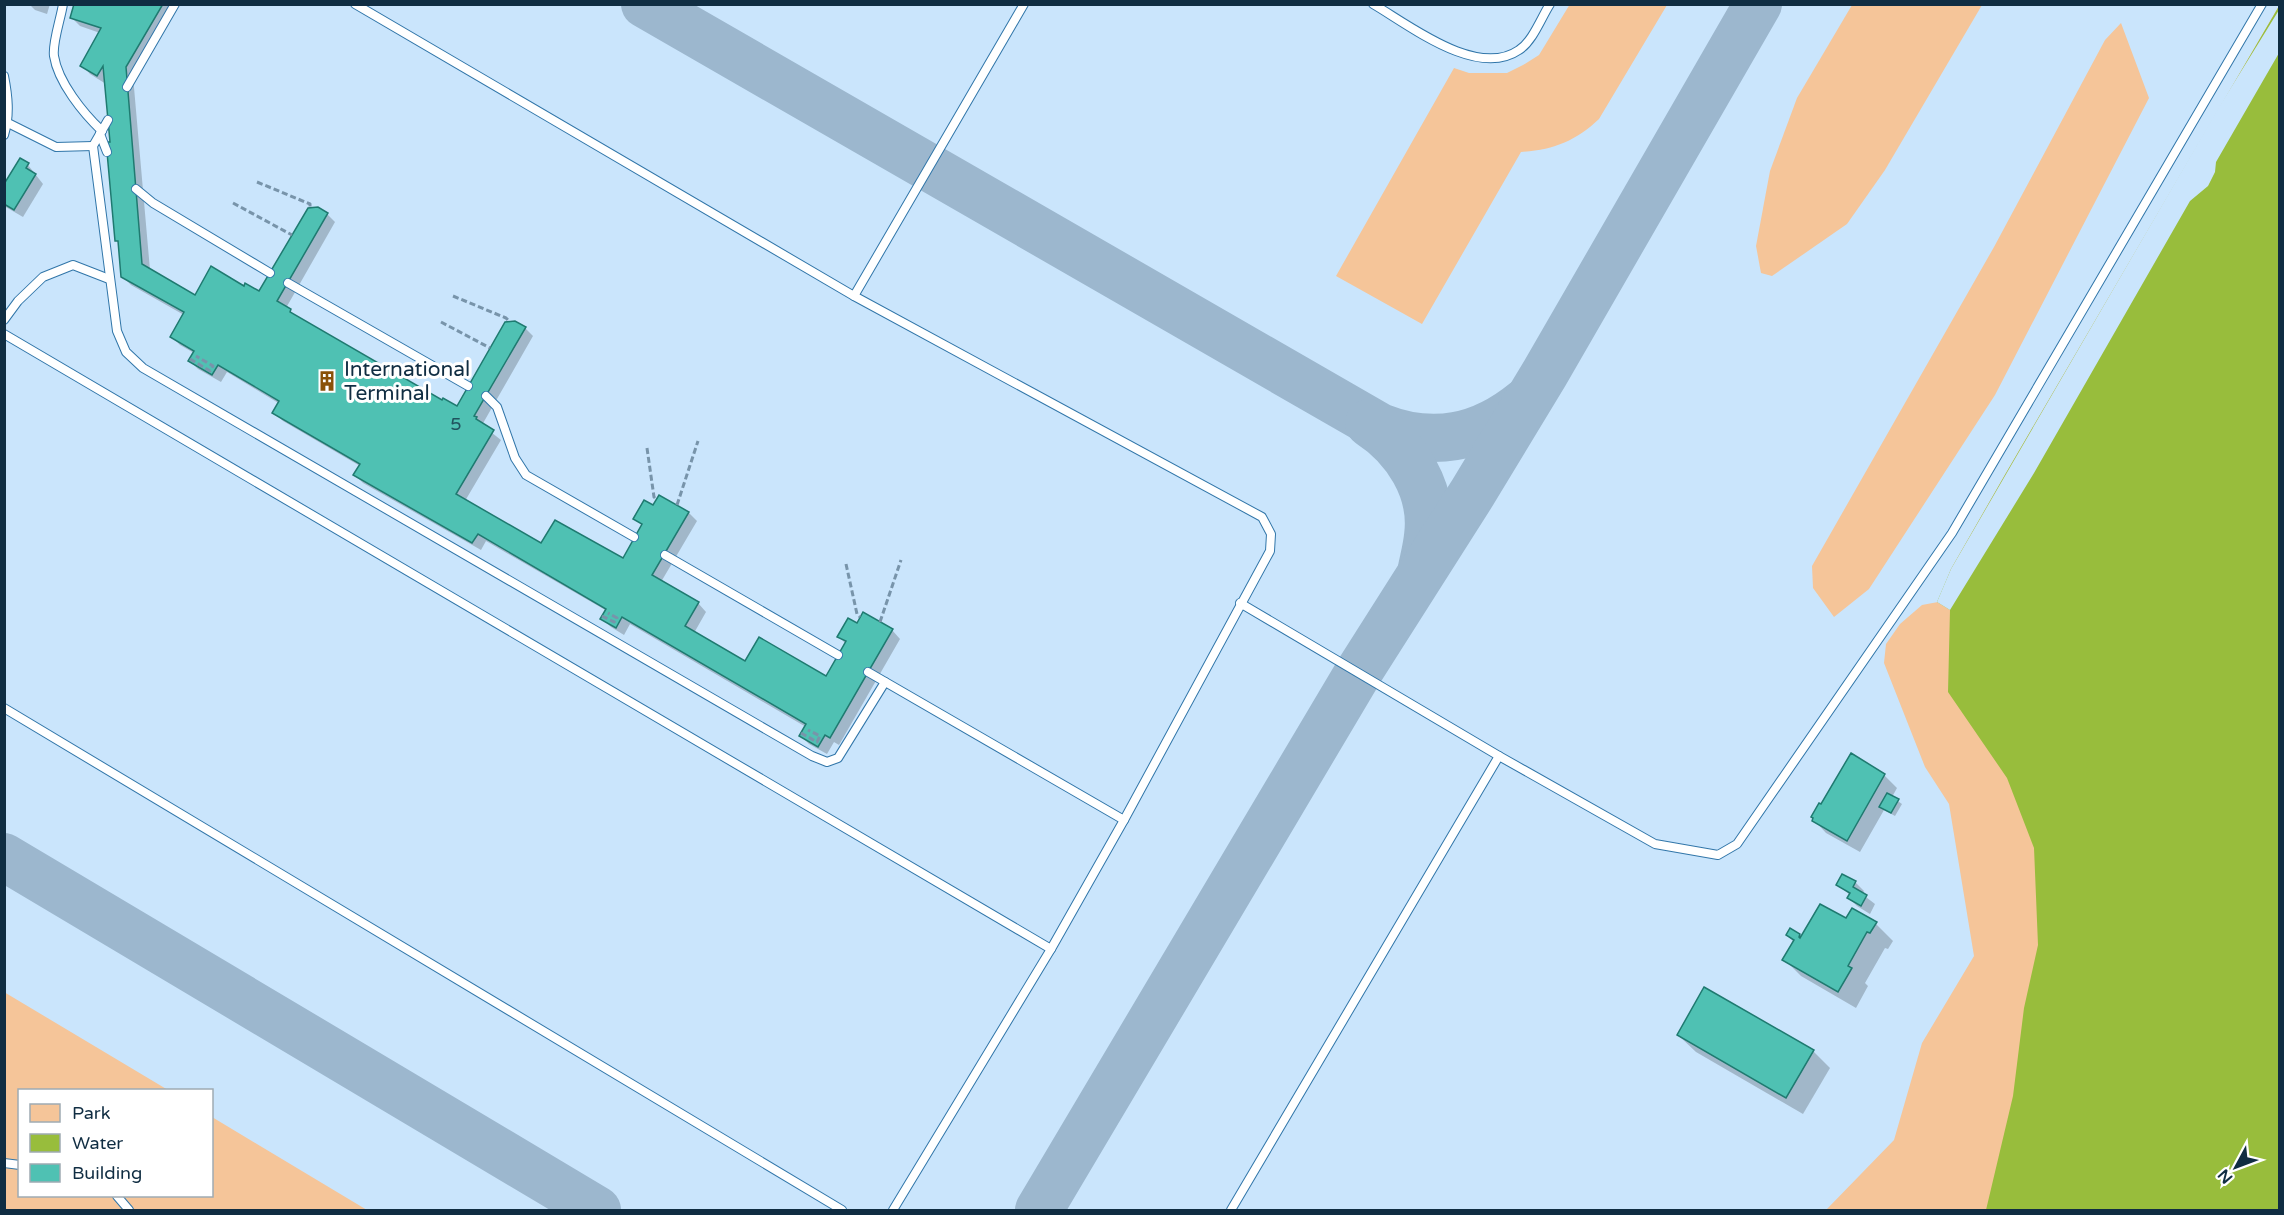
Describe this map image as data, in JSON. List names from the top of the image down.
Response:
{
  "places": {
    "building": ["International Terminal"]
  },
  "house_numbers": ["5"],
  "legend": ["Park", "Water", "Building"],
  "north": "bottom left"
}
